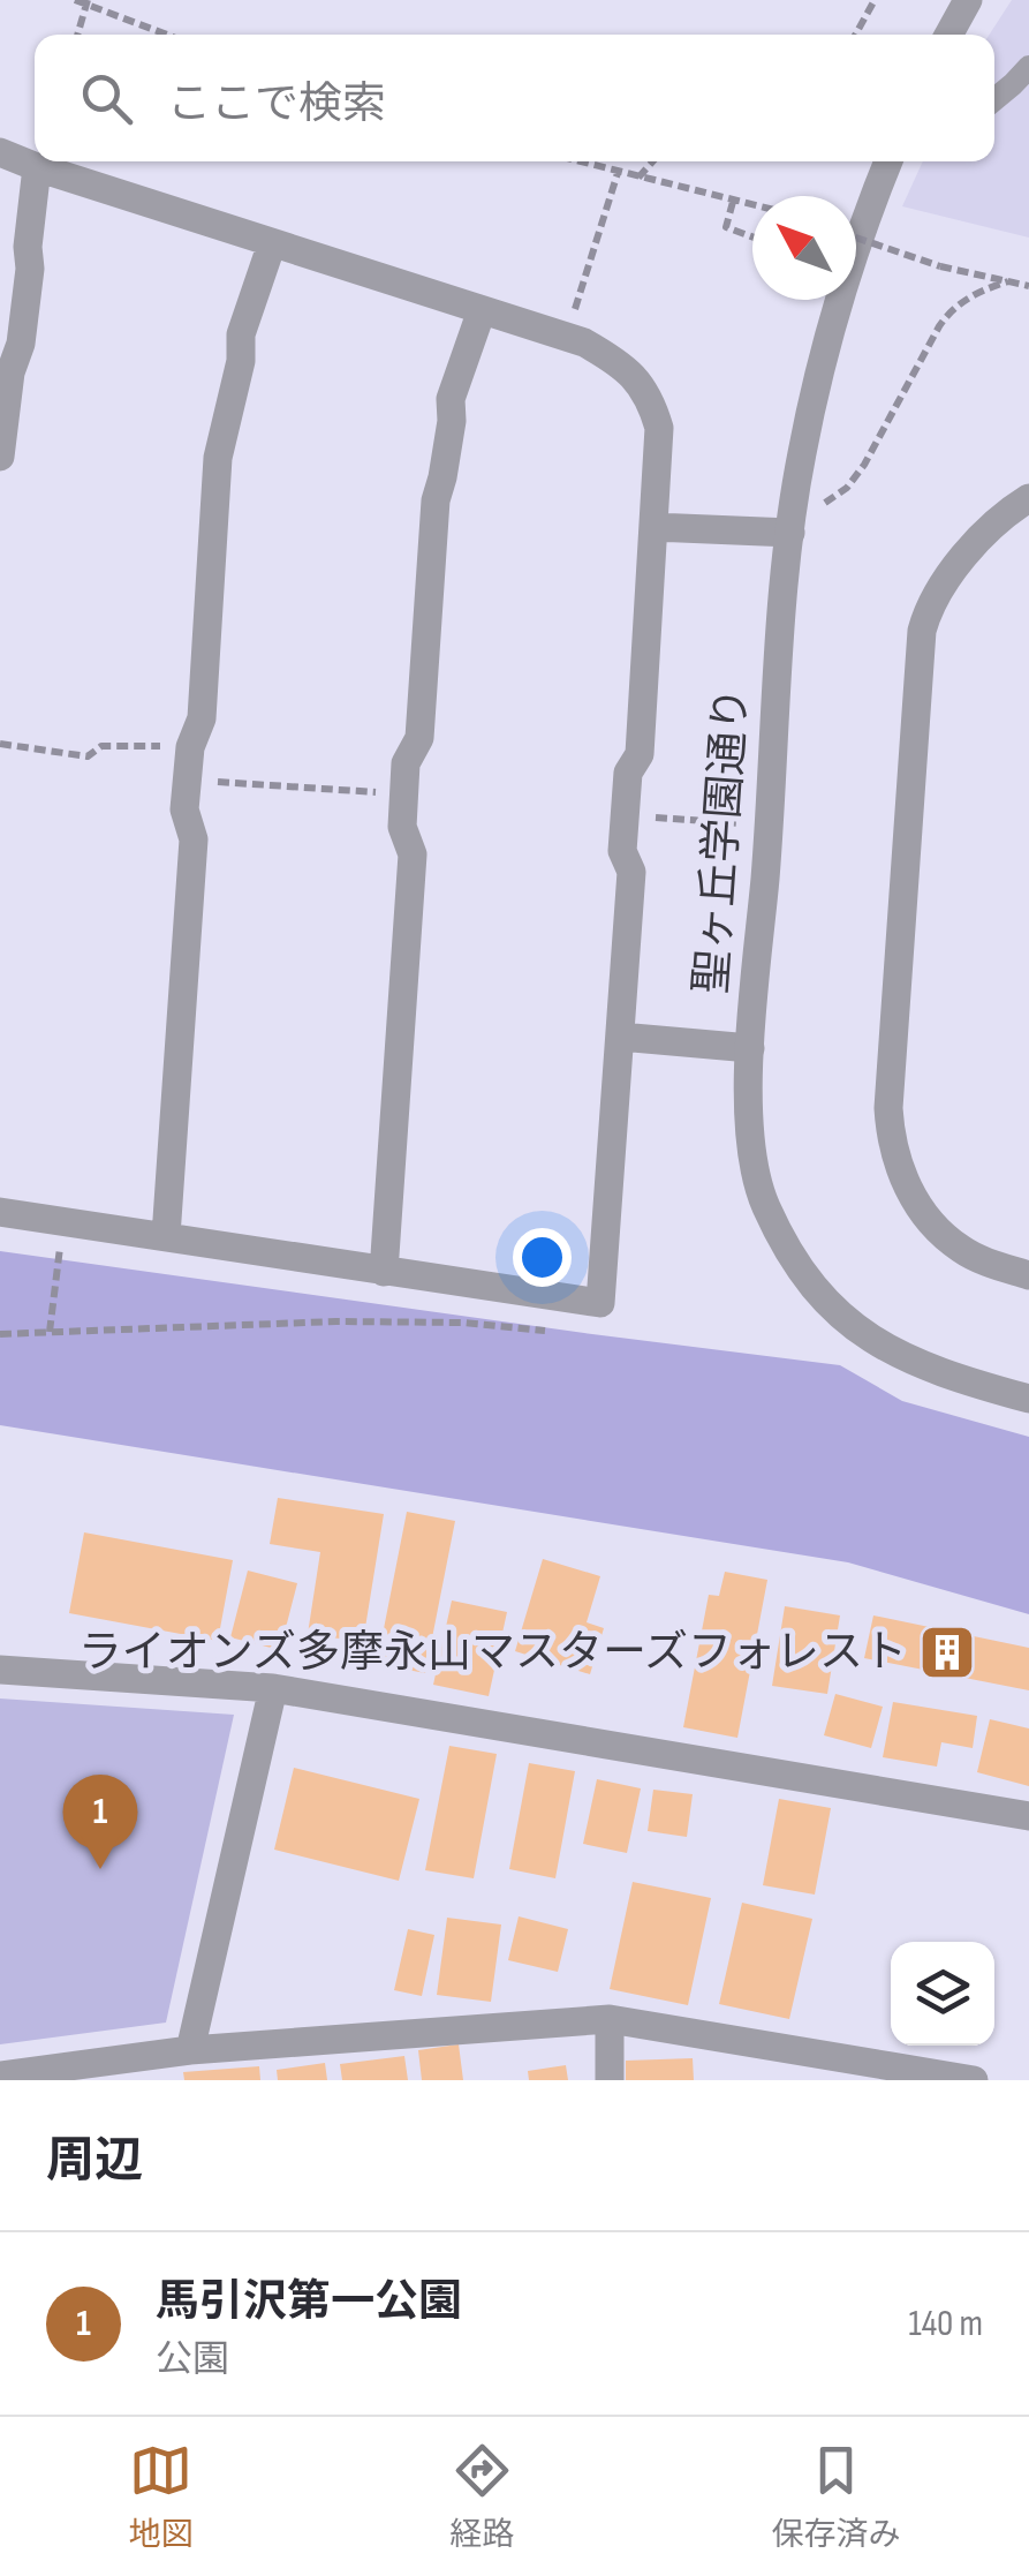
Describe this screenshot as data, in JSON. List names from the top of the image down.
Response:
{
  "streets": {
    "street": ["聖ヶ丘学園通り"]
  },
  "places": {
    "building": ["ライオンズ多摩永山マスターズフォレスト"]
  },
  "north": "top left",
  "page": {
    "search": "ここで検索",
    "pins": "1",
    "heading": "周辺",
    "list": [
      {
        "mark": "1",
        "name": "馬引沢第一公園",
        "note": "公園",
        "value": "140 m"
      }
    ],
    "nav": ["地図", "経路", "保存済み"]
  }
}
